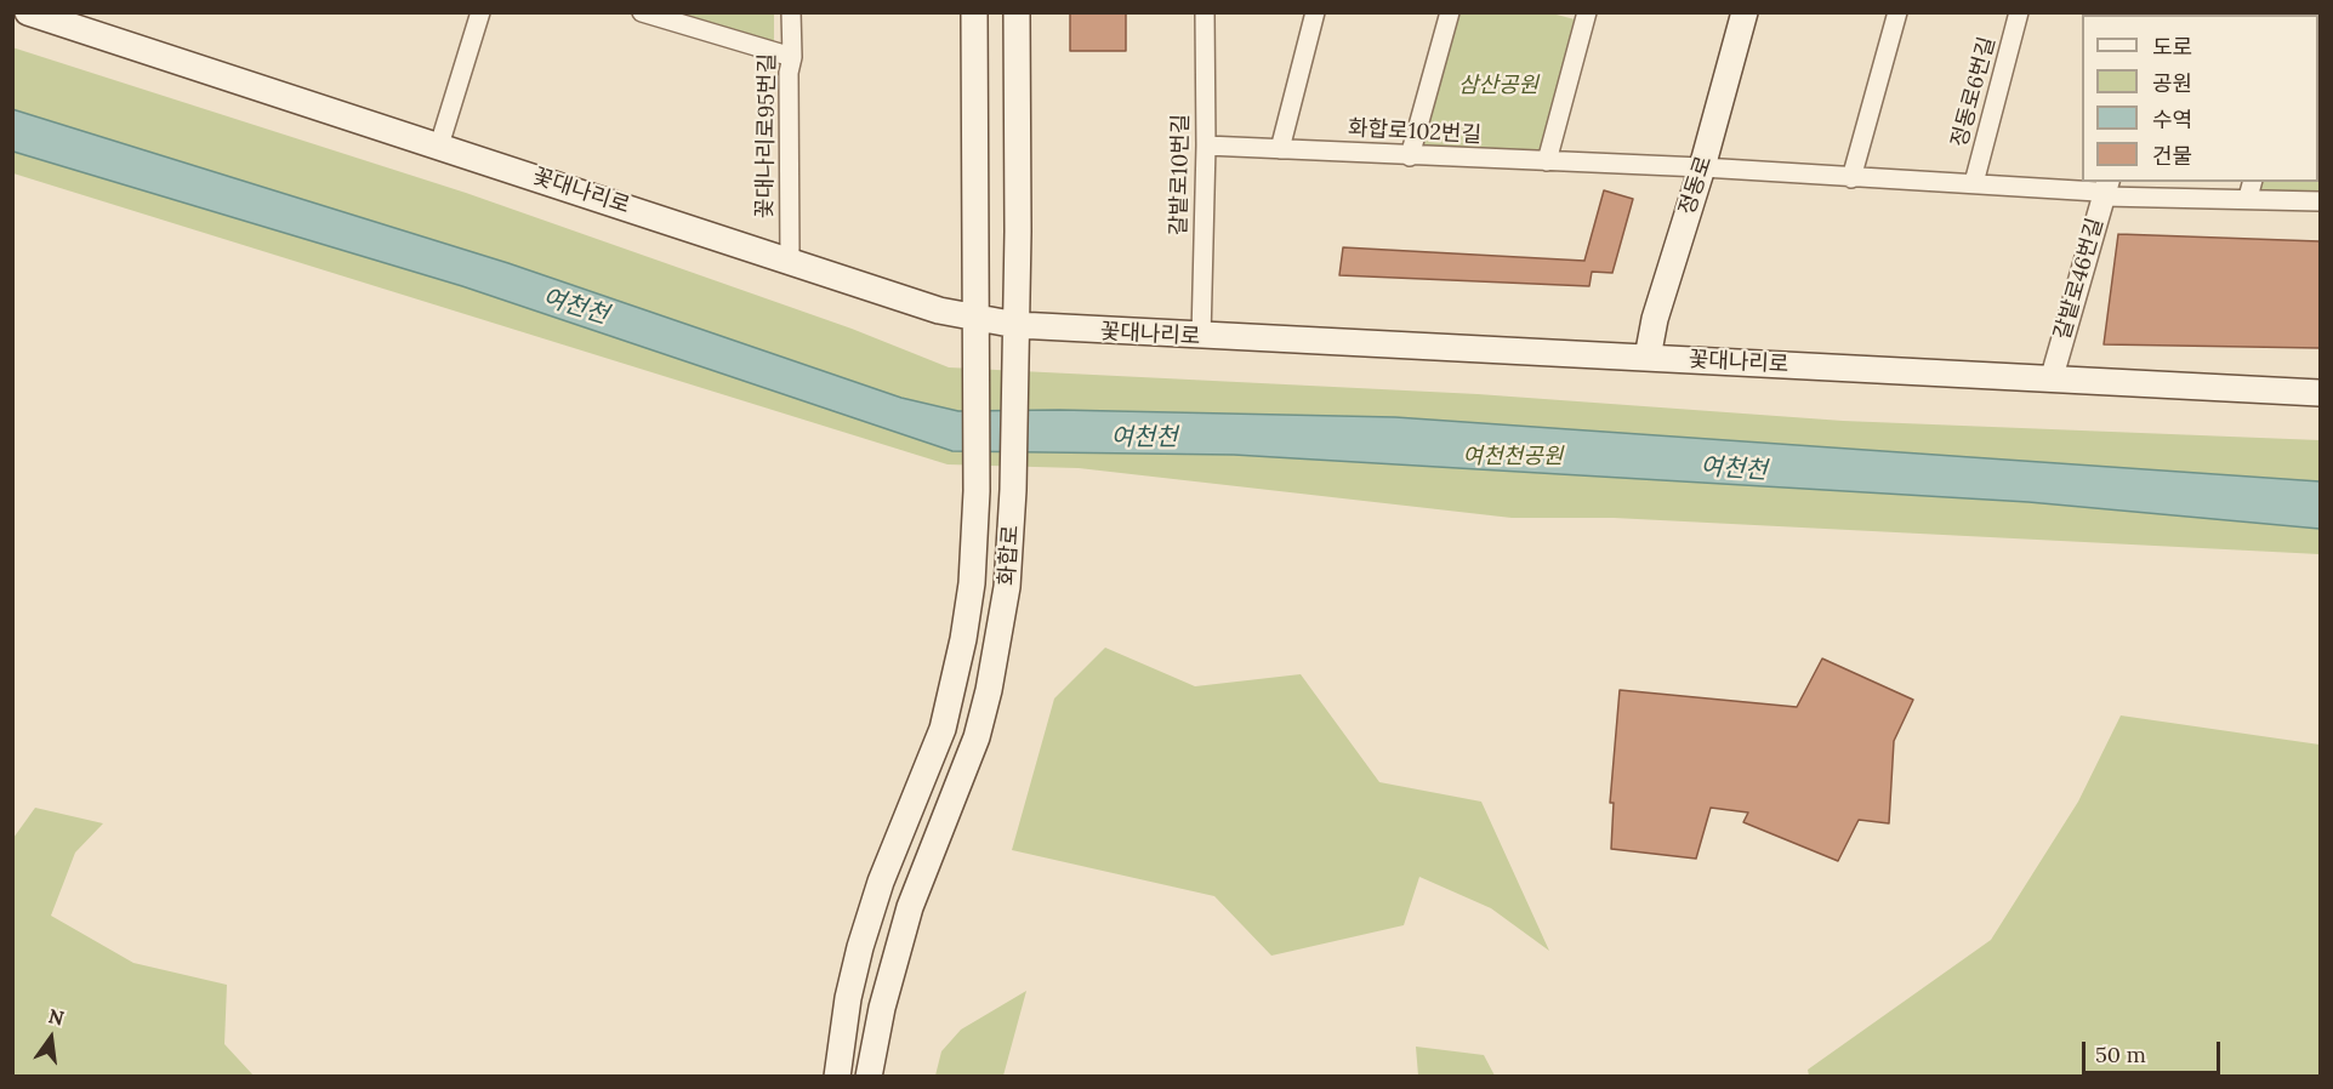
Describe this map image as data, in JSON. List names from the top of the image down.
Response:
{
  "streets": {
    "main road": ["정동로", "꽃대나리로", "화합로"],
    "street": [
      "정동로6번길",
      "화합로102번길",
      "꽃대나리로95번길",
      "갈밭로10번길",
      "갈밭로46번길"
    ]
  },
  "crossings": [
    ["화합로102번길", "갈밭로10번길"],
    ["화합로102번길", "정동로"],
    ["꽃대나리로95번길", "꽃대나리로"],
    ["갈밭로10번길", "꽃대나리로"],
    ["정동로", "꽃대나리로"],
    ["꽃대나리로", "갈밭로46번길"],
    ["꽃대나리로", "화합로"]
  ],
  "water": ["여천천"],
  "parks": ["삼산공원", "여천천공원"],
  "legend": [
    "도로",
    "공원",
    "수역",
    "건물"
  ],
  "scale_bar": "50 m",
  "north": "top"
}
